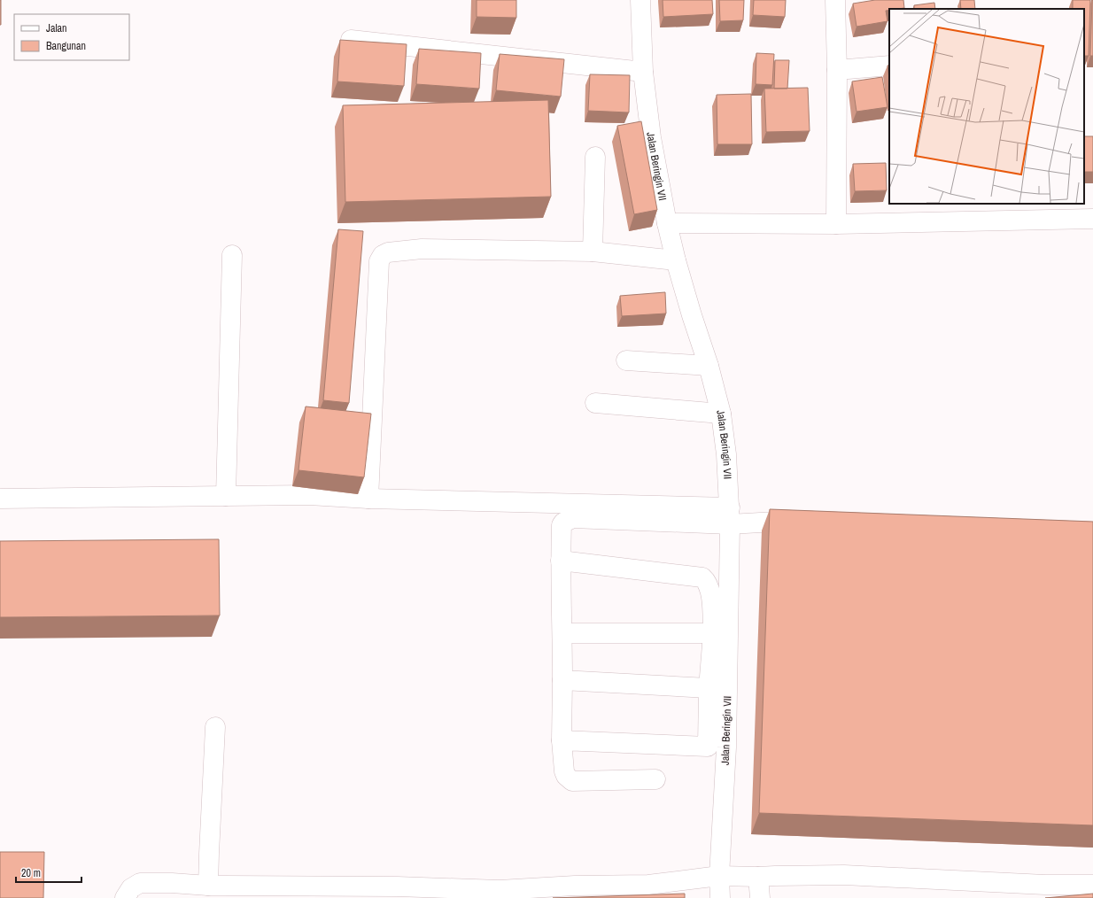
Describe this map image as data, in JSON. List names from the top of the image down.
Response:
{
  "streets": {
    "street": ["Jalan Beringin VII"]
  },
  "legend": ["Jalan", "Bangunan"],
  "scale_bar": "20 m"
}
